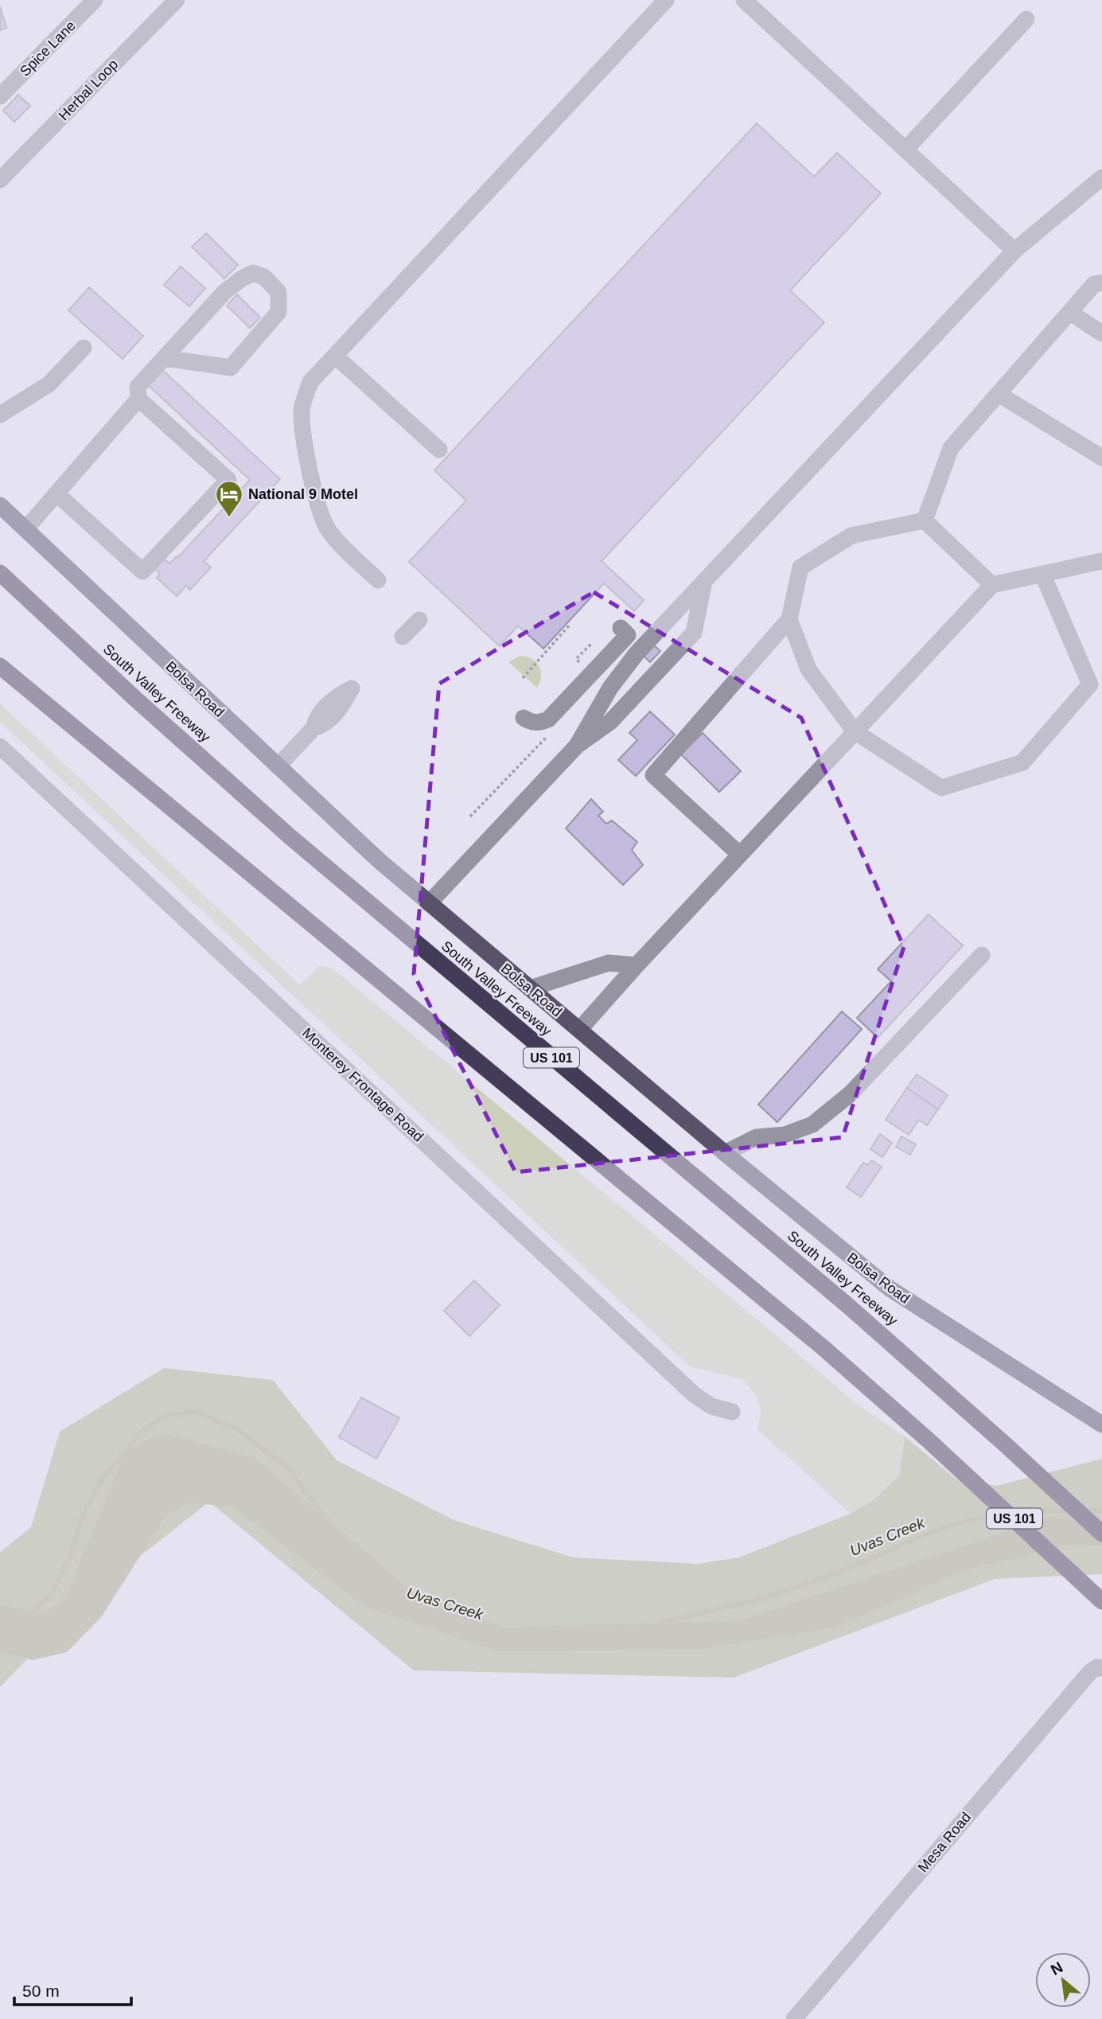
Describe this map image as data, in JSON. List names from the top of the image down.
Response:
{
  "streets": {
    "highway": ["South Valley Freeway", "US 101"],
    "main road": ["Bolsa Road"],
    "street": [
      "Spice Lane",
      "Herbal Loop",
      "Monterey Frontage Road",
      "Mesa Road"
    ]
  },
  "water": ["Uvas Creek"],
  "places": {
    "hotel": ["National 9 Motel"]
  },
  "scale_bar": "50 m",
  "north": "top left"
}
